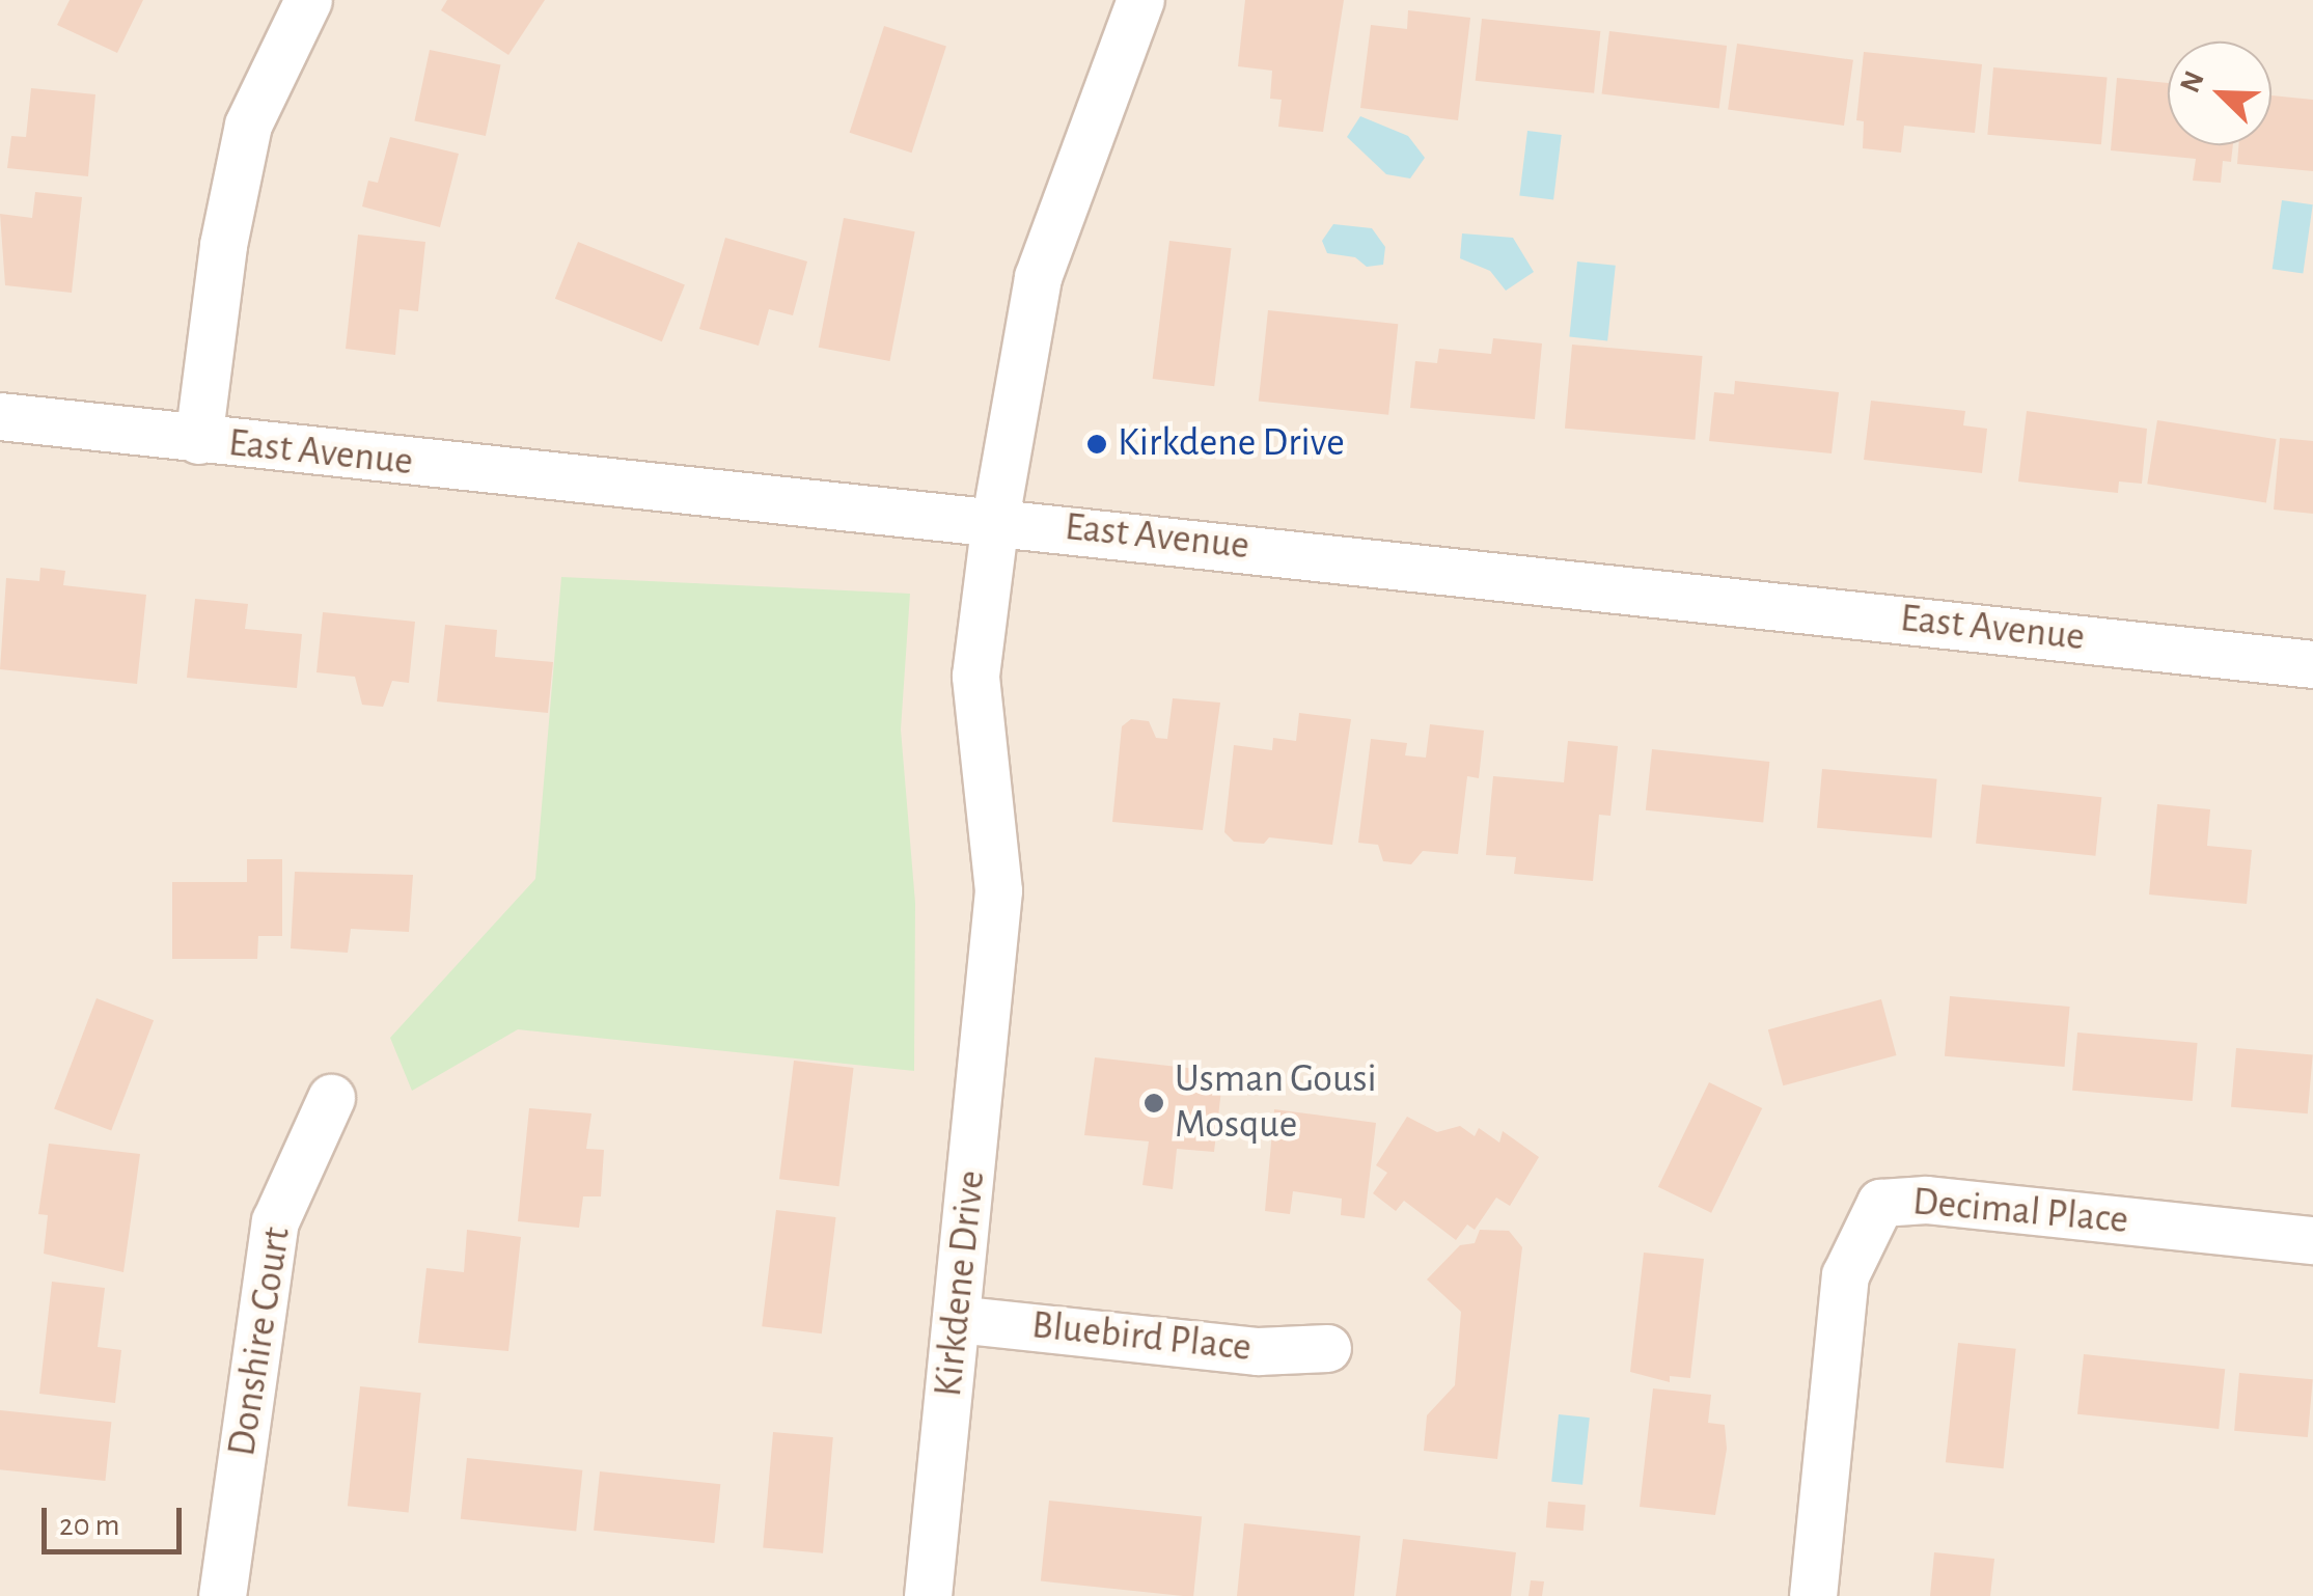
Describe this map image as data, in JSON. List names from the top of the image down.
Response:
{
  "streets": {
    "street": [
      "East Avenue",
      "Decimal Place",
      "Kirkdene Drive",
      "Bluebird Place",
      "Donshire Court"
    ]
  },
  "crossings": [
    ["East Avenue", "Kirkdene Drive"],
    ["Kirkdene Drive", "Bluebird Place"]
  ],
  "places": ["Kirkdene Drive", "Usman Gousi Mosque"],
  "scale_bar": "20 m",
  "north": "top left"
}
